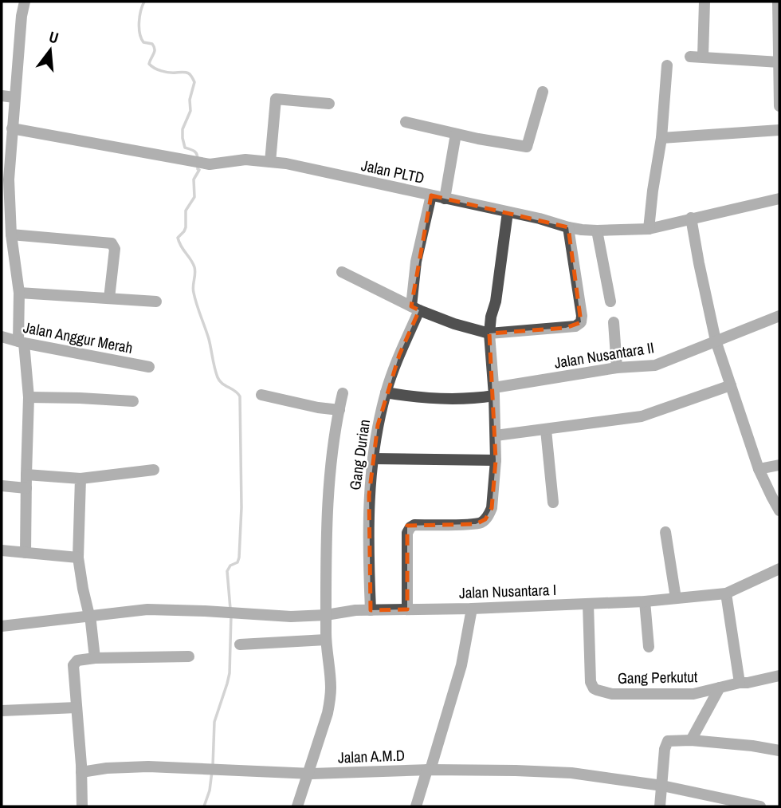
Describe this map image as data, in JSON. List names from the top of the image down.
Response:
{
  "streets": {
    "street": [
      "Jalan PLTD",
      "Jalan Anggur Merah",
      "Jalan Nusantara II",
      "Gang Durian",
      "Jalan Nusantara I",
      "Gang Perkutut",
      "Jalan A.M.D"
    ]
  },
  "crossings": [
    ["Jalan PLTD", "Gang Durian"],
    ["Jalan Nusantara II", "Gang Durian"],
    ["Gang Durian", "Jalan Nusantara I"],
    ["Jalan Nusantara I", "Gang Perkutut"]
  ],
  "north": "top"
}
